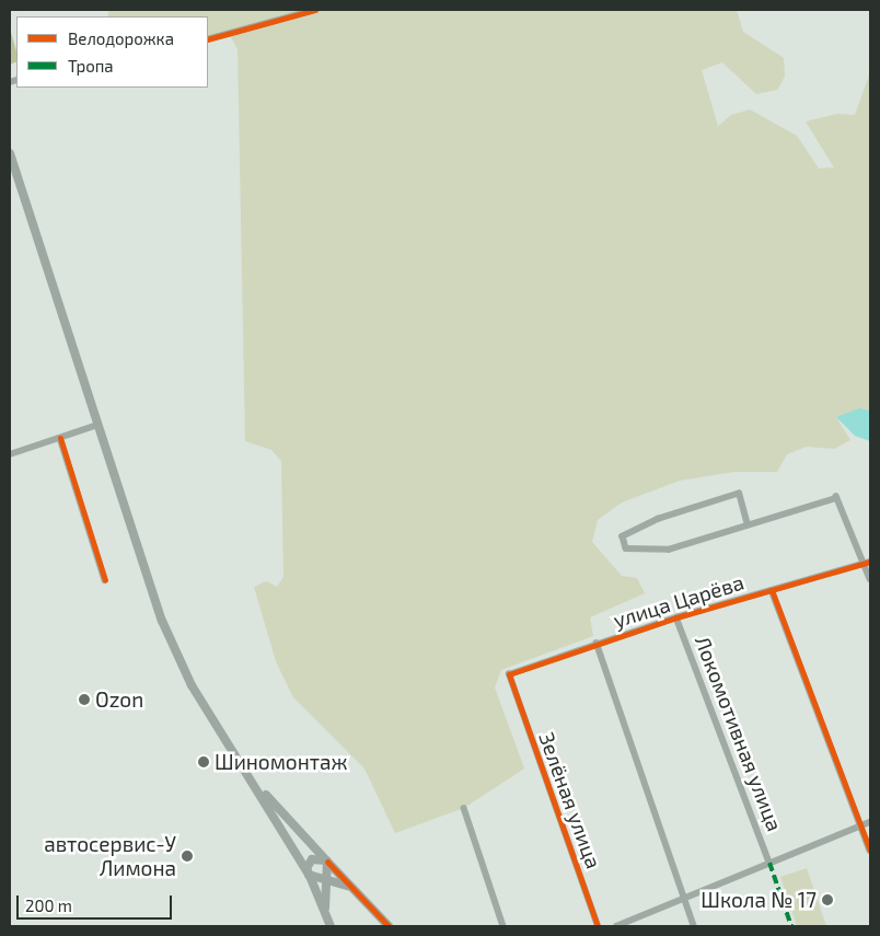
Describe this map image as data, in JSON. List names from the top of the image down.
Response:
{
  "streets": {
    "street": ["улица Царёва", "Локомотивная улица", "Зелёная улица"]
  },
  "crossings": [
    ["улица Царёва", "Локомотивная улица"],
    ["улица Царёва", "Зелёная улица"]
  ],
  "places": [
    "Ozon",
    "Шиномонтаж",
    "автосервис-У Лимона",
    "Школа № 17"
  ],
  "legend": ["Велодорожка", "Тропа"],
  "scale_bar": "200 m"
}
